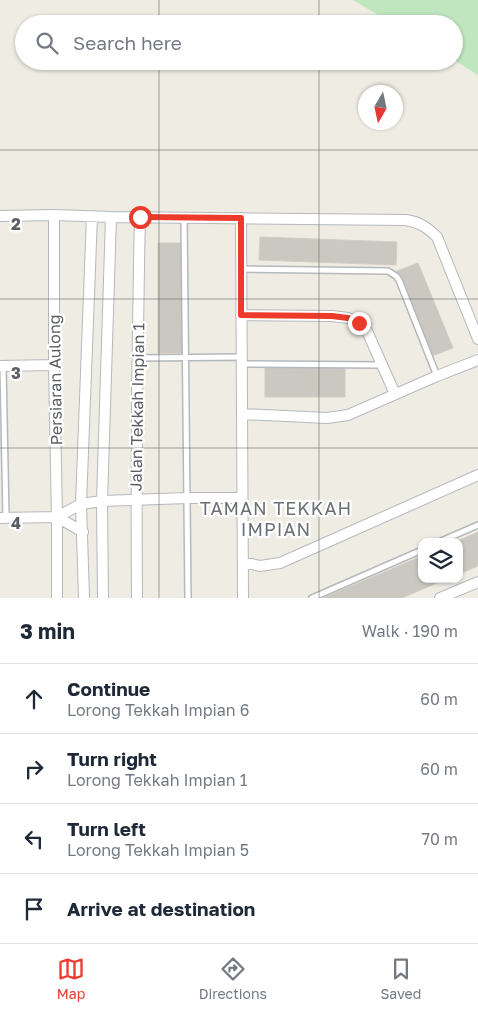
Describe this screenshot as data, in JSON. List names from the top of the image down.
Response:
{
  "streets": {
    "street": ["Persiaran Aulong", "Jalan Tekkah Impian 1"]
  },
  "districts": ["TAMAN TEKKAH IMPIAN"],
  "north": "bottom",
  "page": {
    "search": "Search here",
    "heading": ["3 min", "Walk · 190 m"],
    "list": [
      ["Continue", "Lorong Tekkah Impian 6", "60 m"],
      ["Turn right", "Lorong Tekkah Impian 1", "60 m"],
      ["Turn left", "Lorong Tekkah Impian 5", "70 m"],
      "Arrive at destination"
    ],
    "nav": ["Map", "Directions", "Saved"]
  },
  "grid": {
    "rows": ["2", "3", "4"]
  }
}
